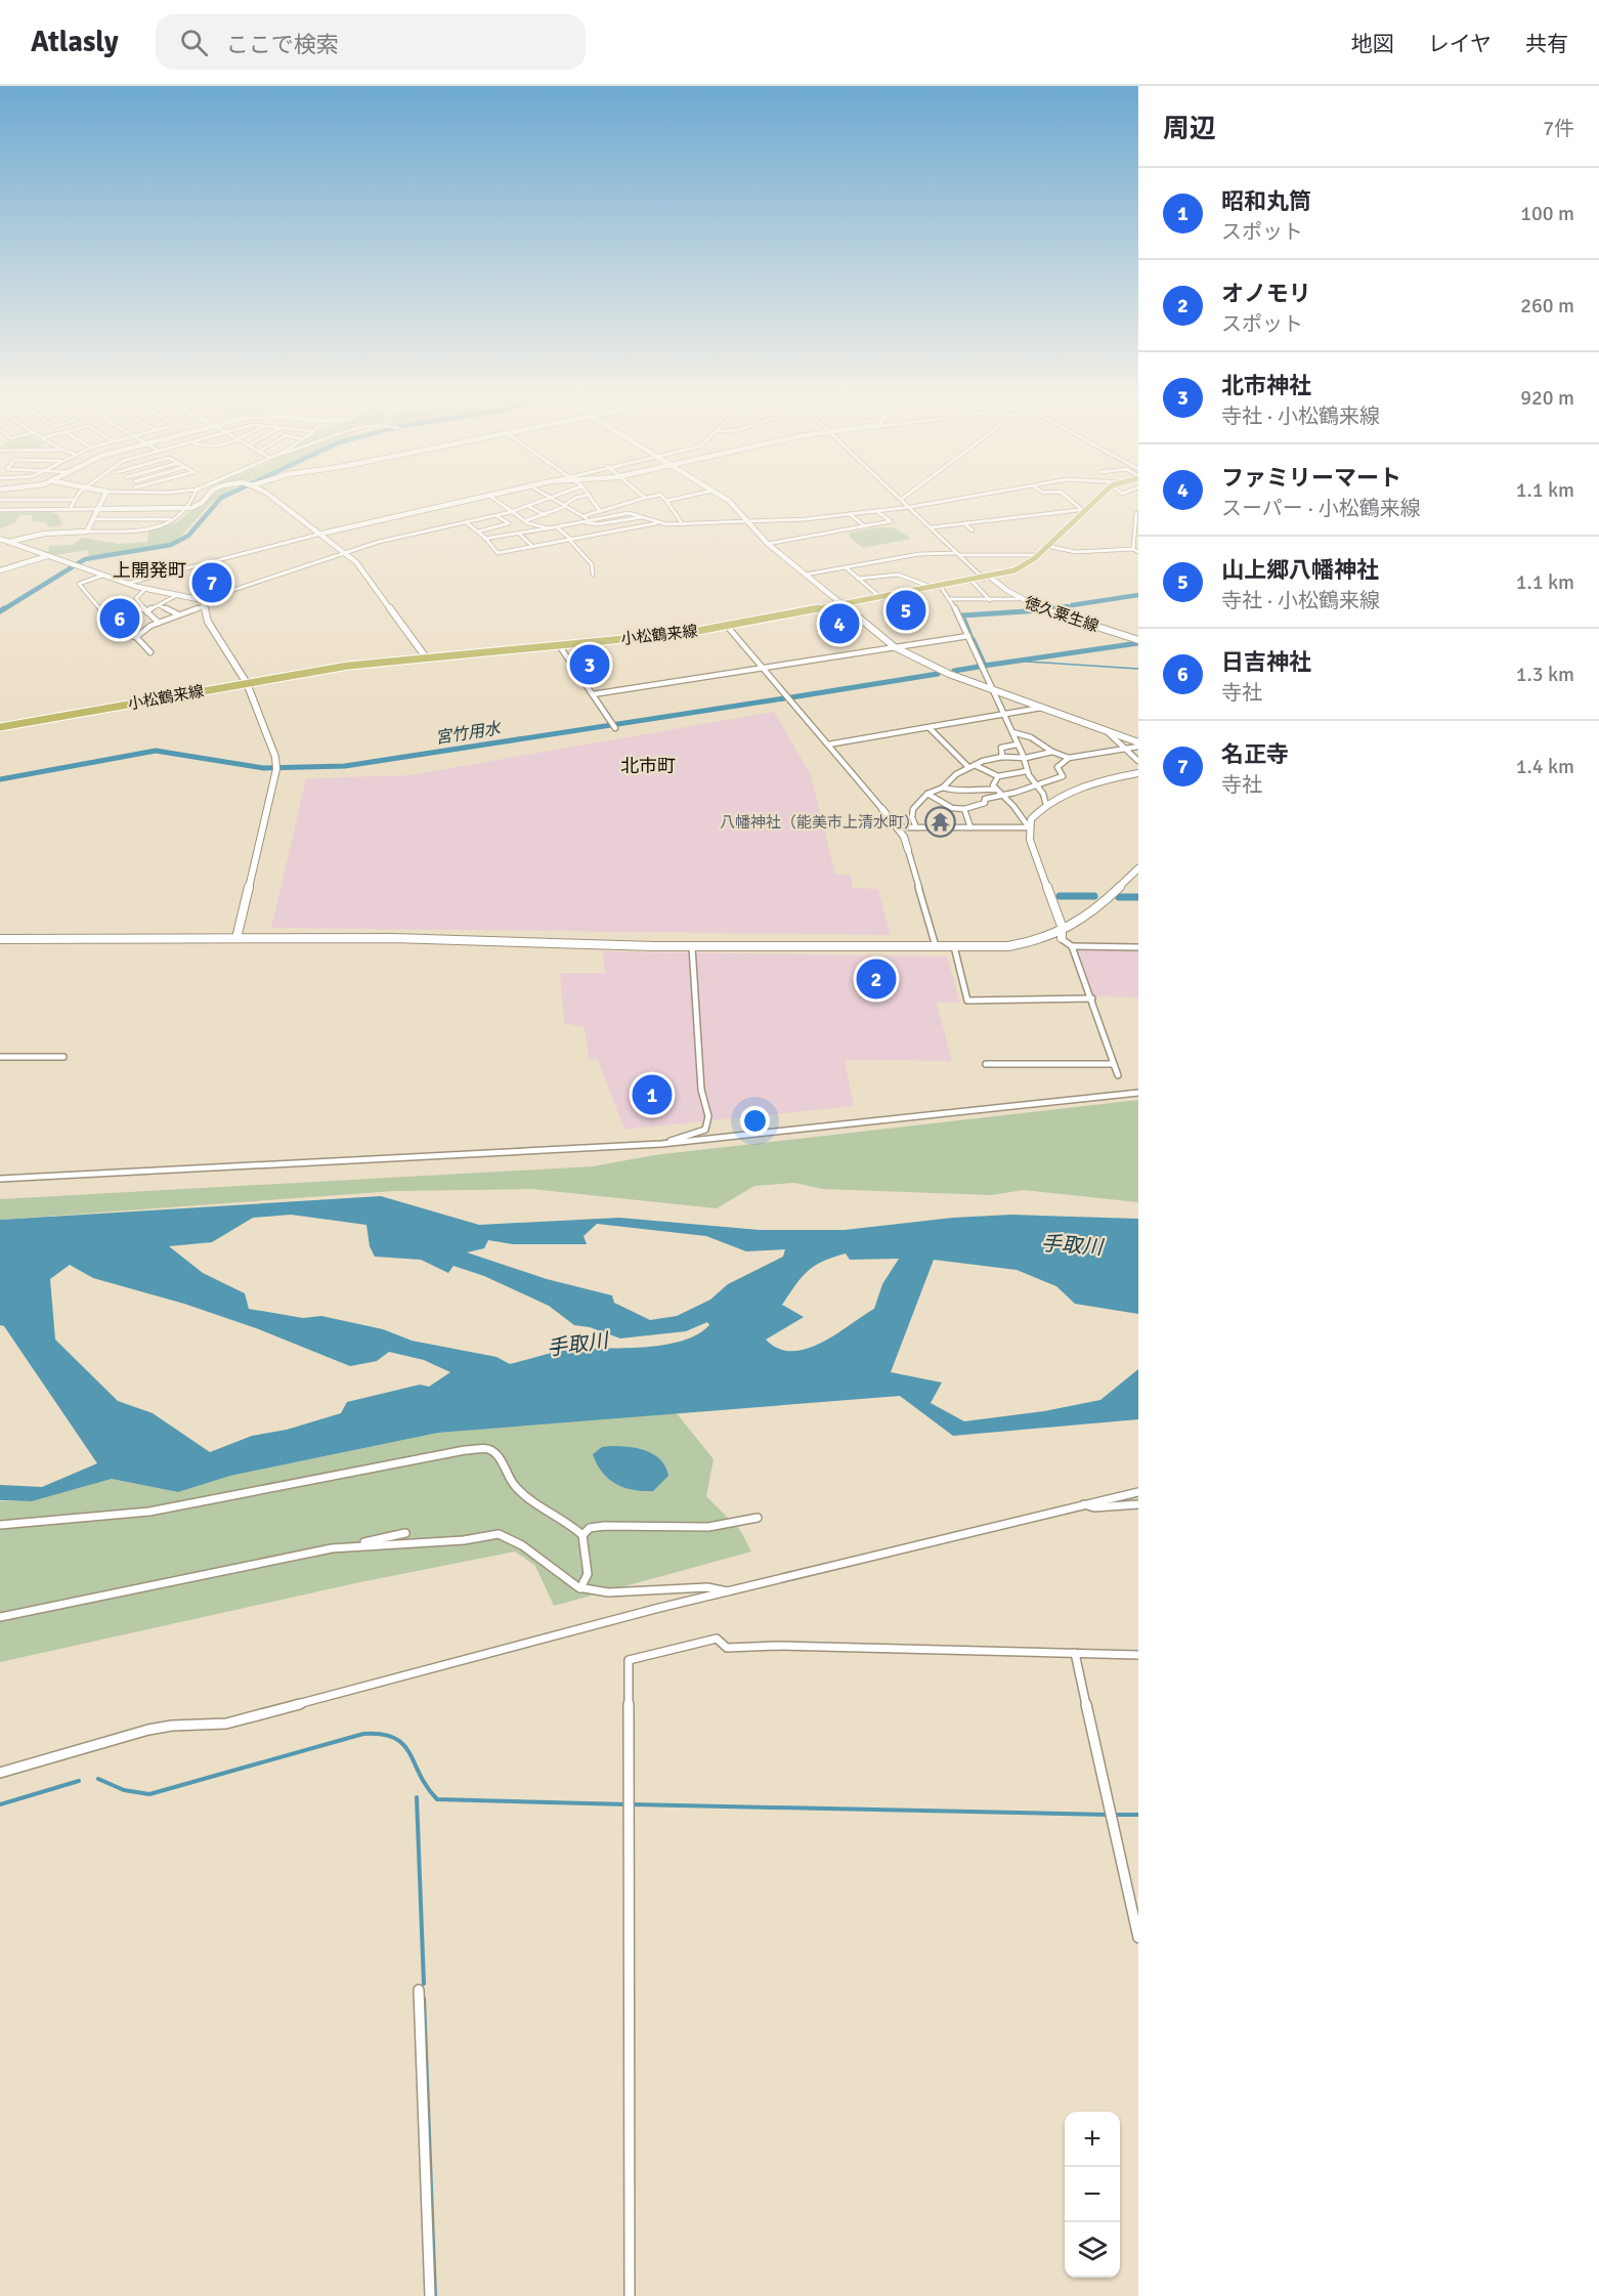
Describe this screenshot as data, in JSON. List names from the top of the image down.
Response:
{
  "streets": {
    "main road": ["小松鶴来線"],
    "street": ["徳久粟生線"]
  },
  "crossings": [
    ["徳久粟生線", "小松鶴来線"]
  ],
  "districts": ["上開発町", "北市町"],
  "water": ["宮竹用水", "手取川"],
  "places": {
    "temple": ["八幡神社（能美市上清水町）"]
  },
  "page": {
    "header": "Atlasly",
    "search": "ここで検索",
    "nav": ["地図", "レイヤ", "共有"],
    "heading": ["周辺", "7件"],
    "list": [
      {
        "mark": "1",
        "name": "昭和丸筒",
        "note": "スポット",
        "value": "100 m"
      },
      {
        "mark": "2",
        "name": "オノモリ",
        "note": "スポット",
        "value": "260 m"
      },
      {
        "mark": "3",
        "name": "北市神社",
        "note": "寺社 · 小松鶴来線",
        "value": "920 m"
      },
      {
        "mark": "4",
        "name": "ファミリーマート",
        "note": "スーパー · 小松鶴来線",
        "value": "1.1 km"
      },
      {
        "mark": "5",
        "name": "山上郷八幡神社",
        "note": "寺社 · 小松鶴来線",
        "value": "1.1 km"
      },
      {
        "mark": "6",
        "name": "日吉神社",
        "note": "寺社",
        "value": "1.3 km"
      },
      {
        "mark": "7",
        "name": "名正寺",
        "note": "寺社",
        "value": "1.4 km"
      }
    ],
    "pins": [
      "7",
      "5",
      "6",
      "4",
      "3",
      "2",
      "1"
    ],
    "map_buttons": ["+", "−"]
  }
}
